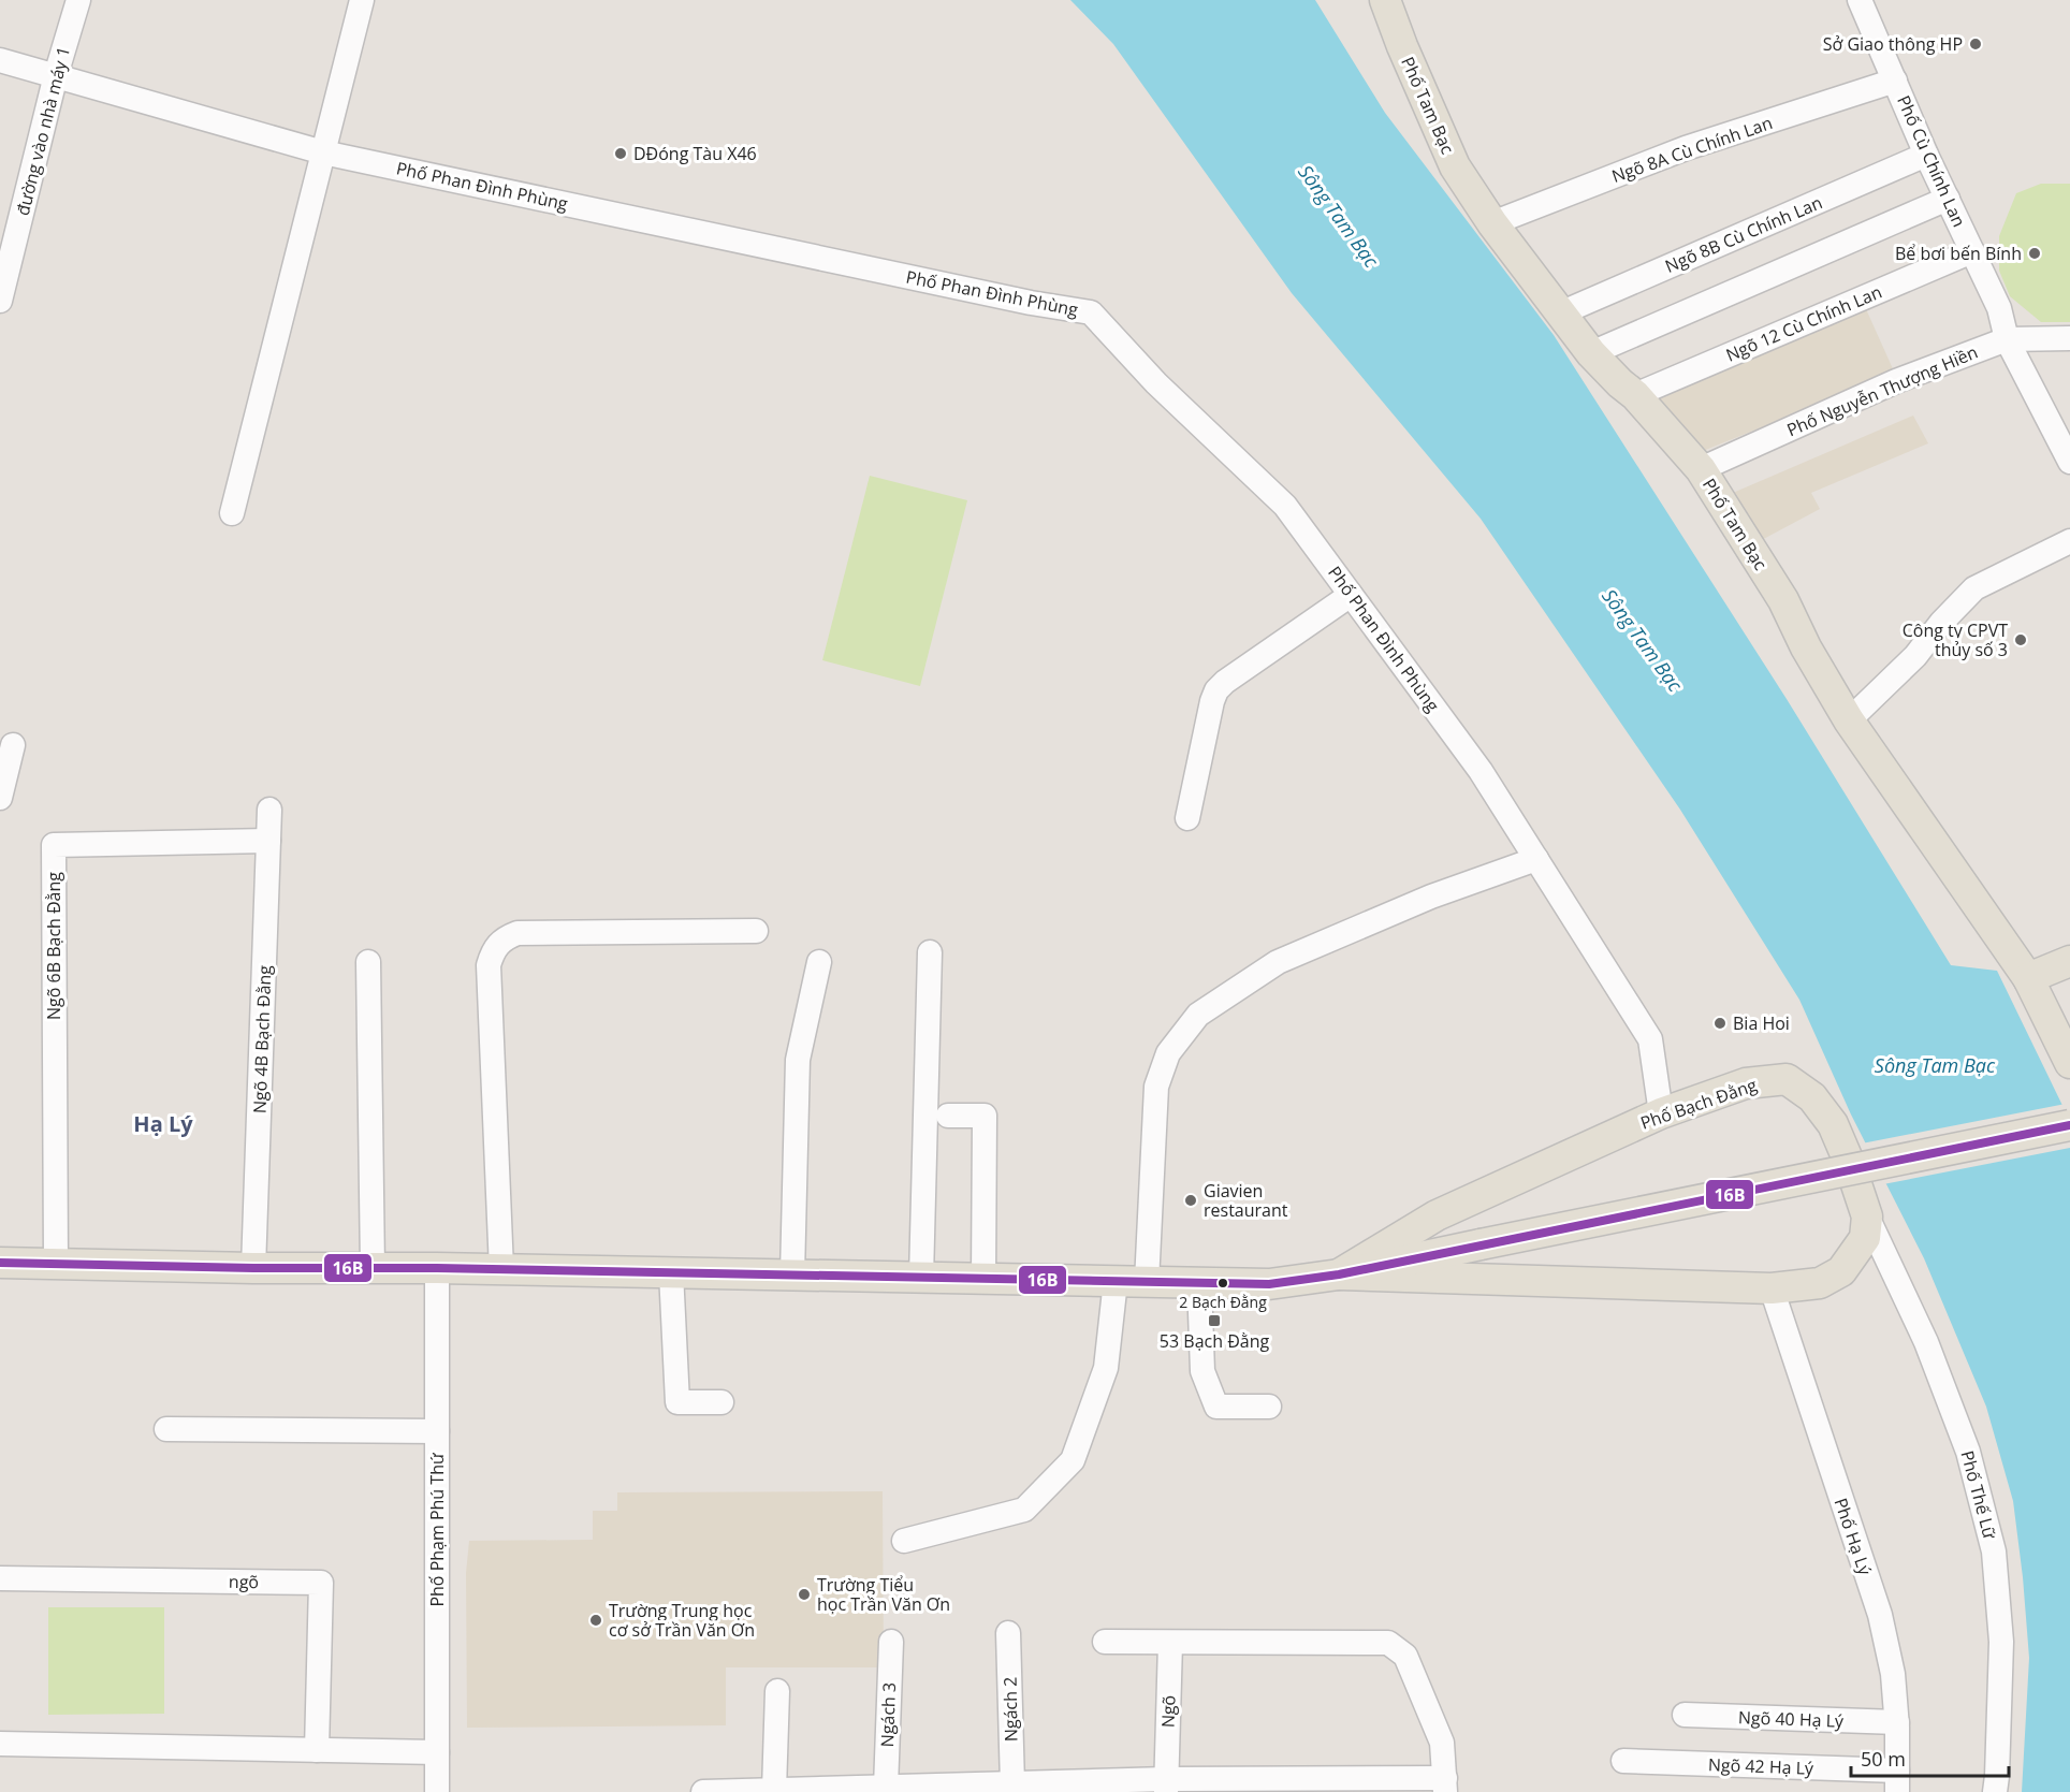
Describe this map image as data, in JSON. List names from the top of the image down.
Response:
{
  "streets": {
    "main road": ["Phố Tam Bạc", "Phố Bạch Đằng"],
    "street": [
      "đường vào nhà máy 1",
      "Ngõ 8A Cù Chính Lan",
      "Phố Cù Chính Lan",
      "Phố Phan Đình Phùng",
      "Ngõ 8B Cù Chính Lan",
      "Ngõ 12 Cù Chính Lan",
      "Phố Nguyễn Thượng Hiền",
      "Ngõ 6B Bạch Đằng",
      "Ngõ 4B Bạch Đằng",
      "Phố Thế Lữ",
      "Phố Phạm Phú Thứ",
      "Phố Hạ Lý",
      "ngõ",
      "Ngách 2",
      "Ngõ",
      "Ngách 3",
      "Ngõ 40 Hạ Lý",
      "Ngõ 42 Hạ Lý"
    ]
  },
  "crossings": [
    ["Phố Tam Bạc", "Ngõ 8A Cù Chính Lan"],
    ["Phố Tam Bạc", "Ngõ 8B Cù Chính Lan"],
    ["Phố Tam Bạc", "Ngõ 12 Cù Chính Lan"],
    ["Phố Tam Bạc", "Phố Nguyễn Thượng Hiền"],
    ["đường vào nhà máy 1", "Phố Phan Đình Phùng"],
    ["Ngõ 8A Cù Chính Lan", "Phố Cù Chính Lan"],
    ["Phố Cù Chính Lan", "Ngõ 8B Cù Chính Lan"],
    ["Phố Cù Chính Lan", "Ngõ 12 Cù Chính Lan"],
    ["Phố Cù Chính Lan", "Phố Nguyễn Thượng Hiền"],
    ["Phố Phan Đình Phùng", "Phố Bạch Đằng"],
    ["Ngõ 6B Bạch Đằng", "Ngõ 4B Bạch Đằng"],
    ["Ngõ 6B Bạch Đằng", "Phố Bạch Đằng"],
    ["Ngõ 4B Bạch Đằng", "Phố Bạch Đằng"],
    ["Phố Bạch Đằng", "Phố Thế Lữ"],
    ["Phố Bạch Đằng", "Phố Phạm Phú Thứ"],
    ["Phố Bạch Đằng", "Phố Hạ Lý"],
    ["Phố Hạ Lý", "Ngõ 40 Hạ Lý"],
    ["Phố Hạ Lý", "Ngõ 42 Hạ Lý"]
  ],
  "districts": ["Hạ Lý"],
  "water": ["Sông Tam Bạc"],
  "places": {
    "other": [
      "Sở Giao thông HP",
      "DĐóng Tàu X46",
      "Bể bơi bến Bính",
      "Công ty CPVT thủy số 3",
      "Bia Hoi",
      "Giavien restaurant",
      "2 Bạch Đằng",
      "Trường Tiểu học Trần Văn Ơn",
      "Trường Trung học cơ sở Trần Văn Ơn"
    ],
    "transit": ["53 Bạch Đằng"]
  },
  "lines": ["transit line 16B"],
  "scale_bar": "50 m"
}
